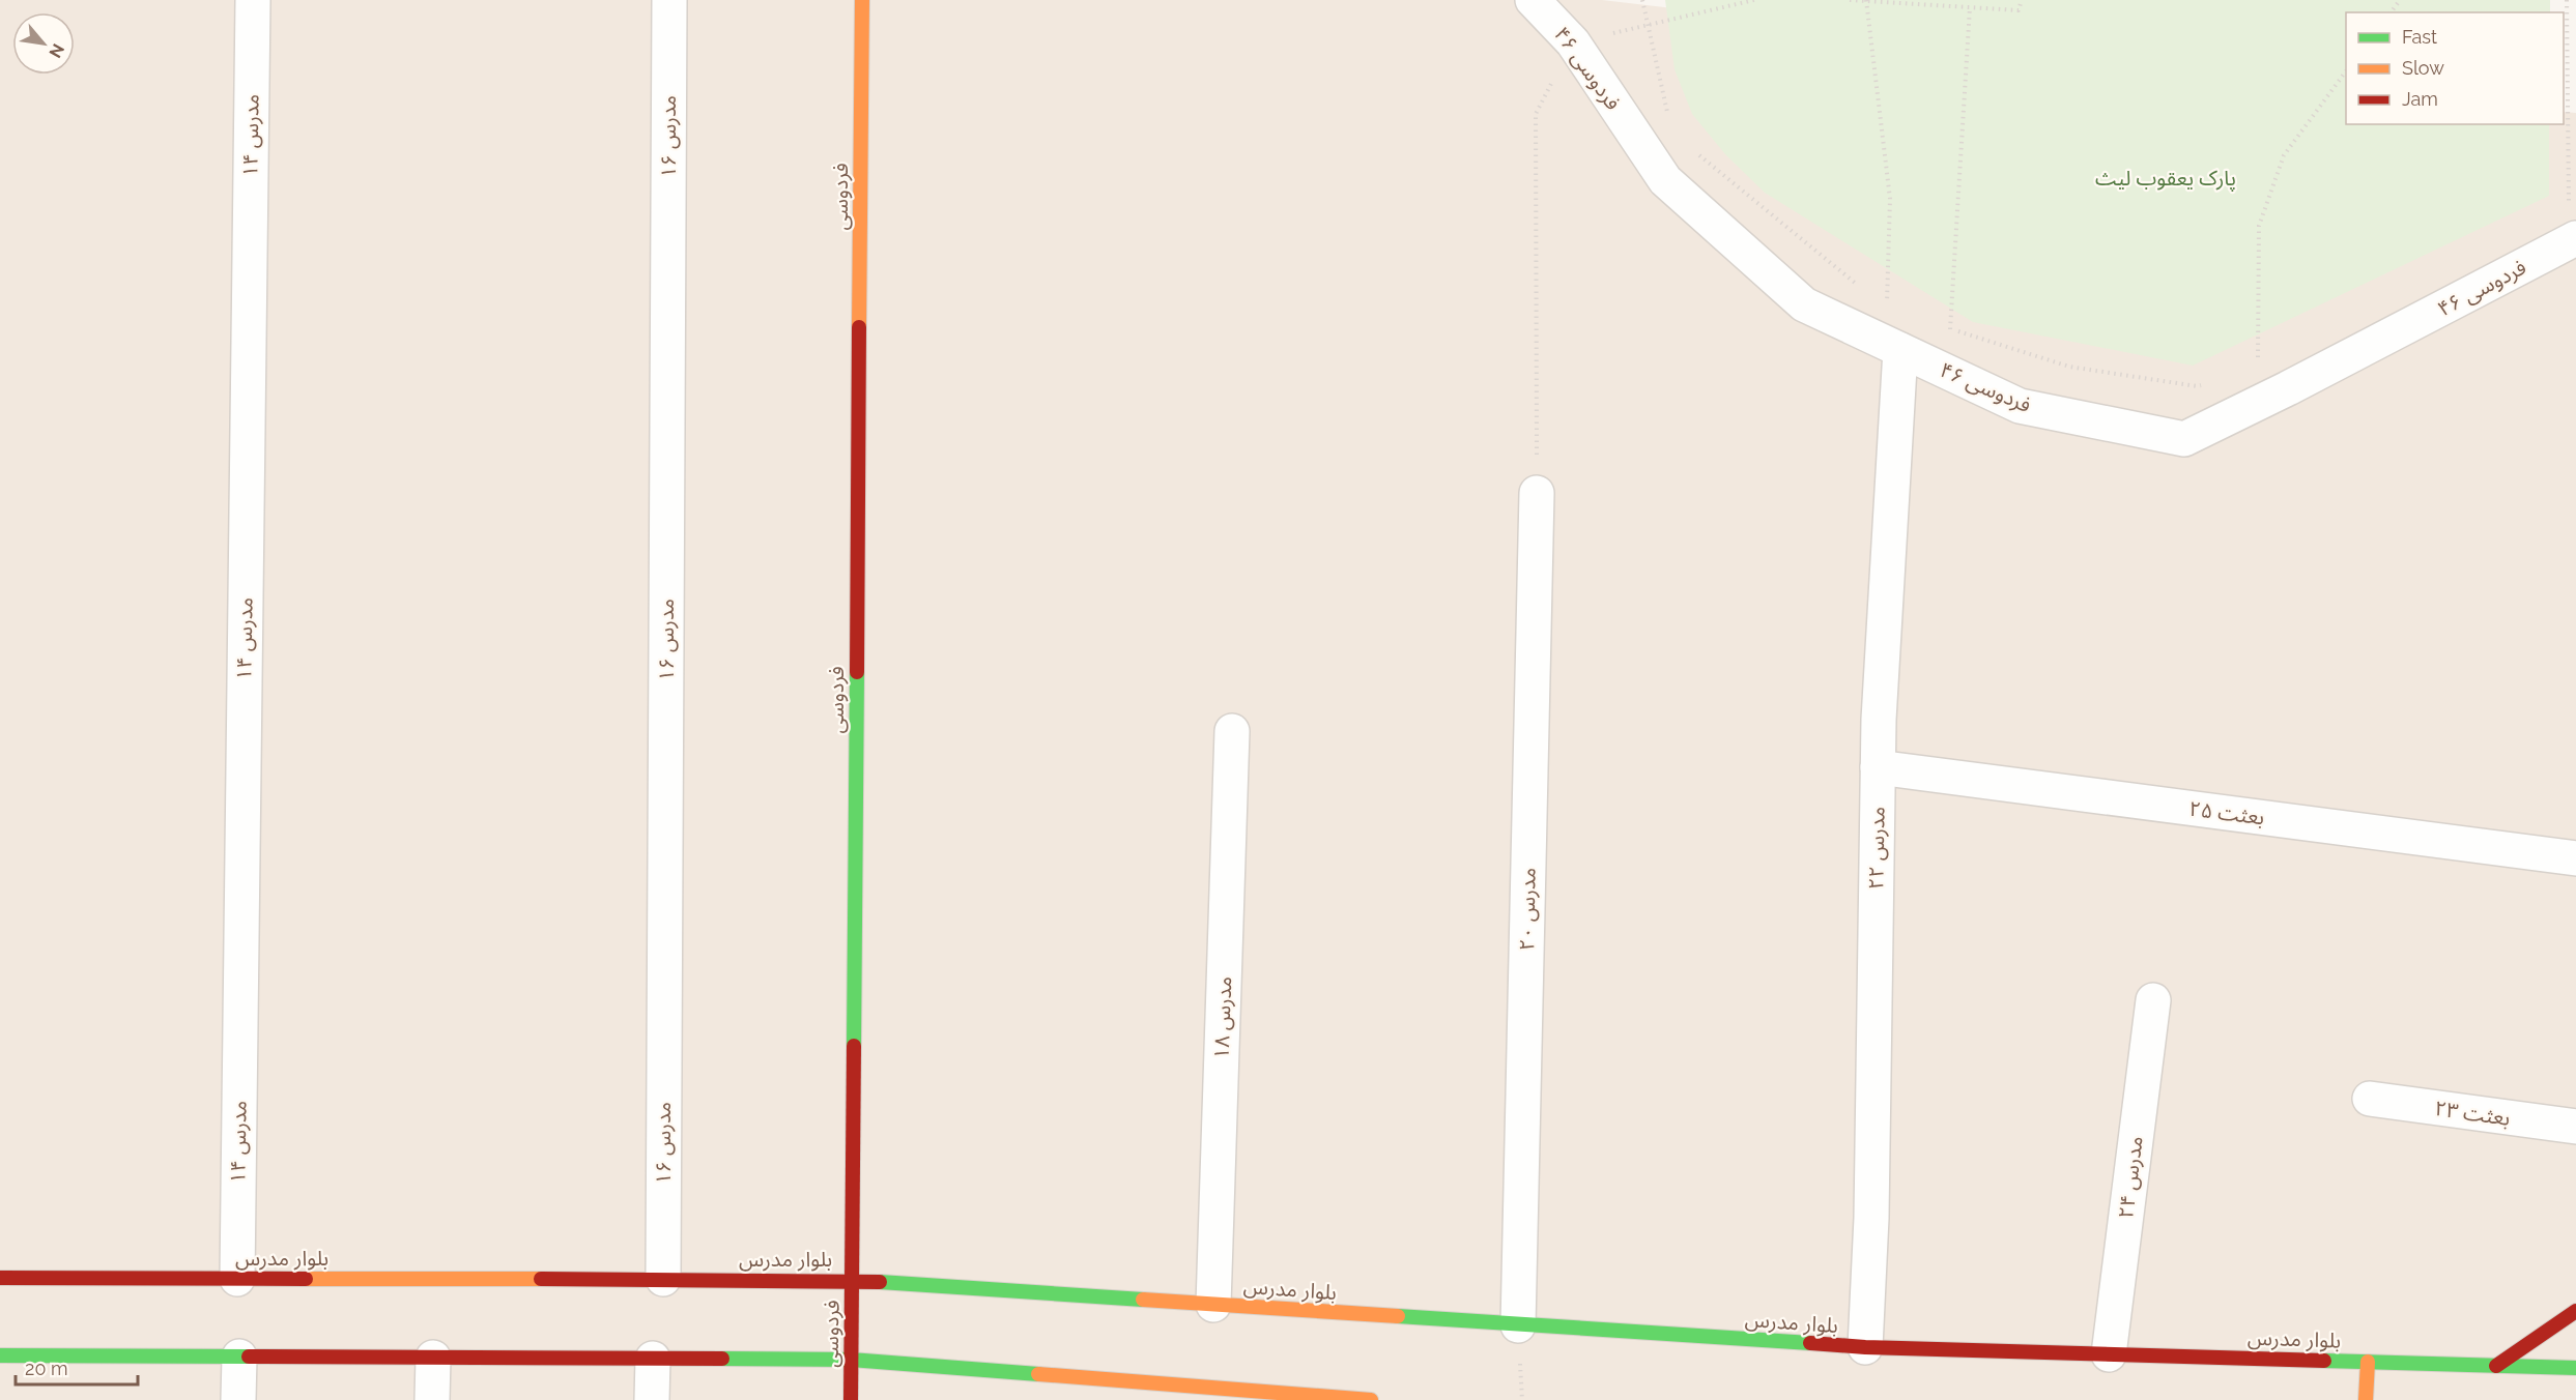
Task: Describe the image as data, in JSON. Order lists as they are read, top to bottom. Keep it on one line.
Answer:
{"streets":{"main road":["فردوسی","بلوار مدرس"],"street":["فردوسی ۴۶","مدرس ۱۴","مدرس ۱۶","بعثت ۲۵","مدرس ۲۲","مدرس ۲۰","مدرس ۱۸","بعثت ۲۳","مدرس ۲۴"]},"crossings":[["فردوسی ۴۶","مدرس ۲۲"],["مدرس ۱۴","بلوار مدرس"],["مدرس ۱۶","بلوار مدرس"],["فردوسی","بلوار مدرس"],["بعثت ۲۵","مدرس ۲۲"],["مدرس ۲۲","بلوار مدرس"],["مدرس ۲۰","بلوار مدرس"],["مدرس ۱۸","بلوار مدرس"],["مدرس ۲۴","بلوار مدرس"]],"parks":["پارک یعقوب لیث"],"legend":["Fast","Slow","Jam"],"scale_bar":"20 m","north":"bottom right"}
